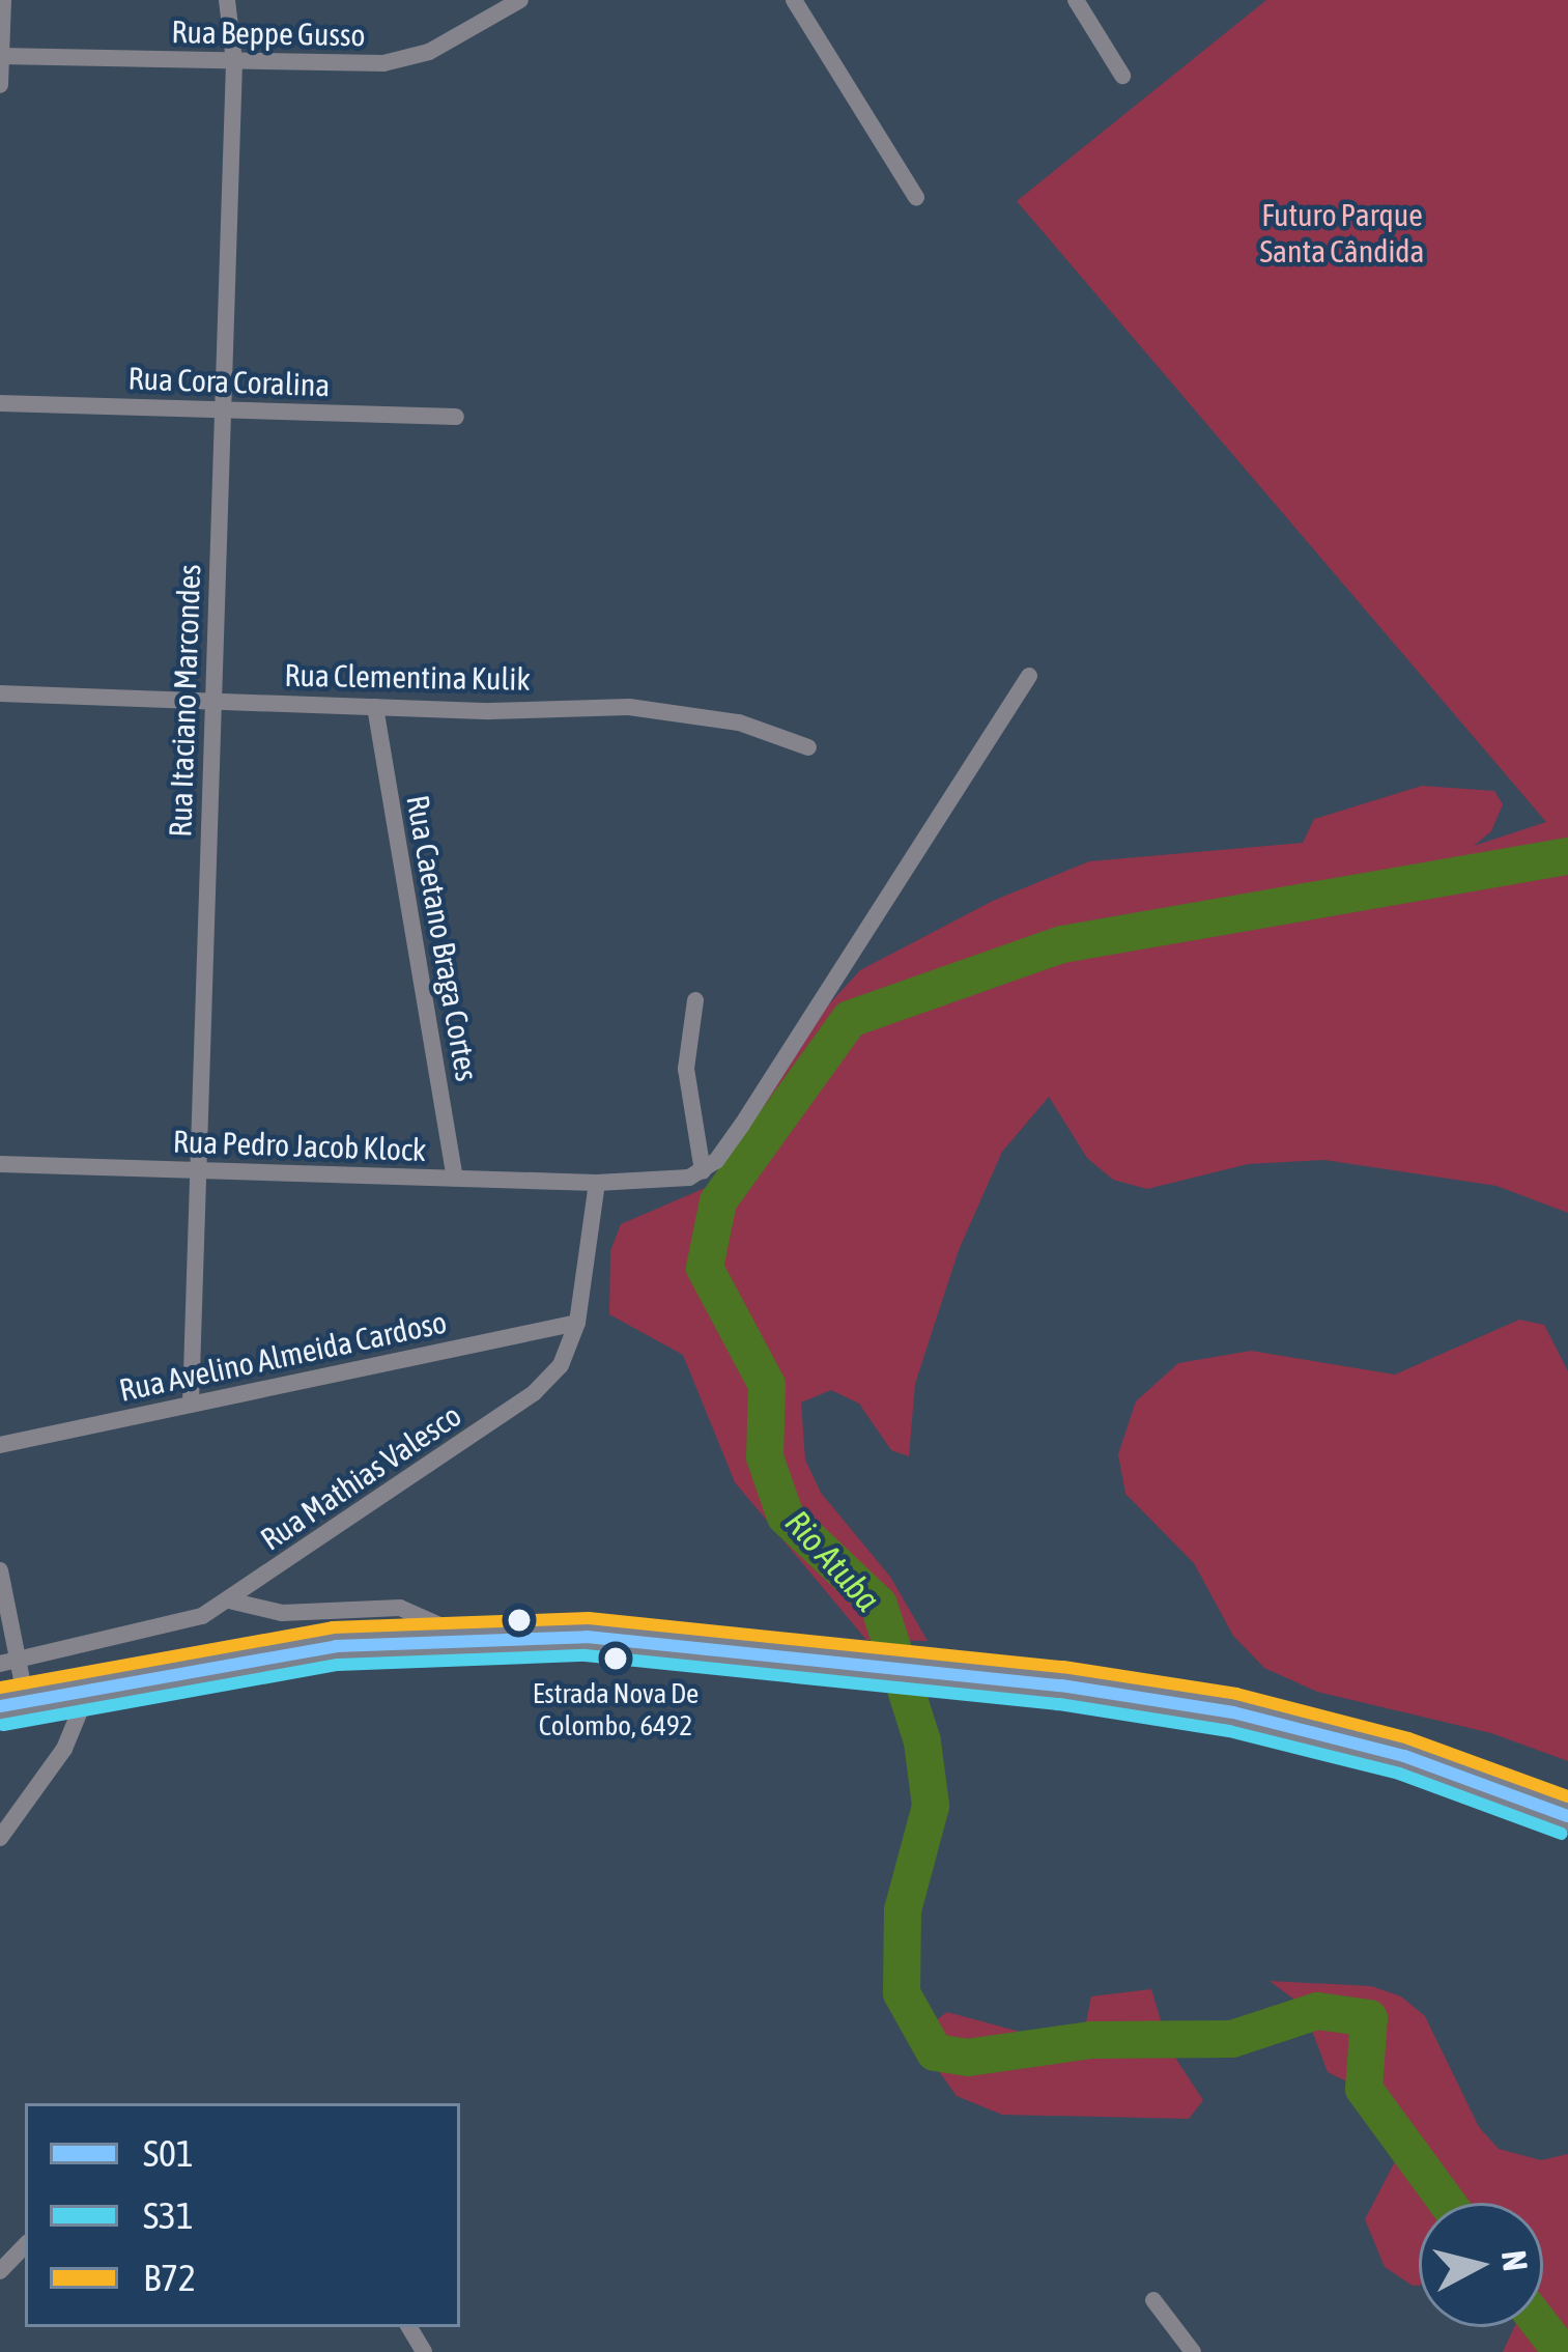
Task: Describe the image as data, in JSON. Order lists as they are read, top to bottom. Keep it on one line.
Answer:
{"streets":{"street":["Rua Beppe Gusso","Rua Cora Coralina","Rua Clementina Kulik","Rua Itaciano Marcondes","Rua Caetano Braga Cortes","Rua Pedro Jacob Klock","Rua Avelino Almeida Cardoso","Rua Mathias Valesco"]},"crossings":[["Rua Beppe Gusso","Rua Itaciano Marcondes"],["Rua Cora Coralina","Rua Itaciano Marcondes"],["Rua Clementina Kulik","Rua Itaciano Marcondes"],["Rua Clementina Kulik","Rua Caetano Braga Cortes"],["Rua Itaciano Marcondes","Rua Pedro Jacob Klock"],["Rua Itaciano Marcondes","Rua Avelino Almeida Cardoso"],["Rua Caetano Braga Cortes","Rua Pedro Jacob Klock"],["Rua Pedro Jacob Klock","Rua Mathias Valesco"],["Rua Avelino Almeida Cardoso","Rua Mathias Valesco"]],"water":["Rio Atuba"],"parks":["Futuro Parque Santa Cândida"],"places":["Estrada Nova De Colombo, 6492"],"lines":["transit line B72","transit line S01","transit line S31"],"legend":["S01","S31","B72"],"north":"right"}
